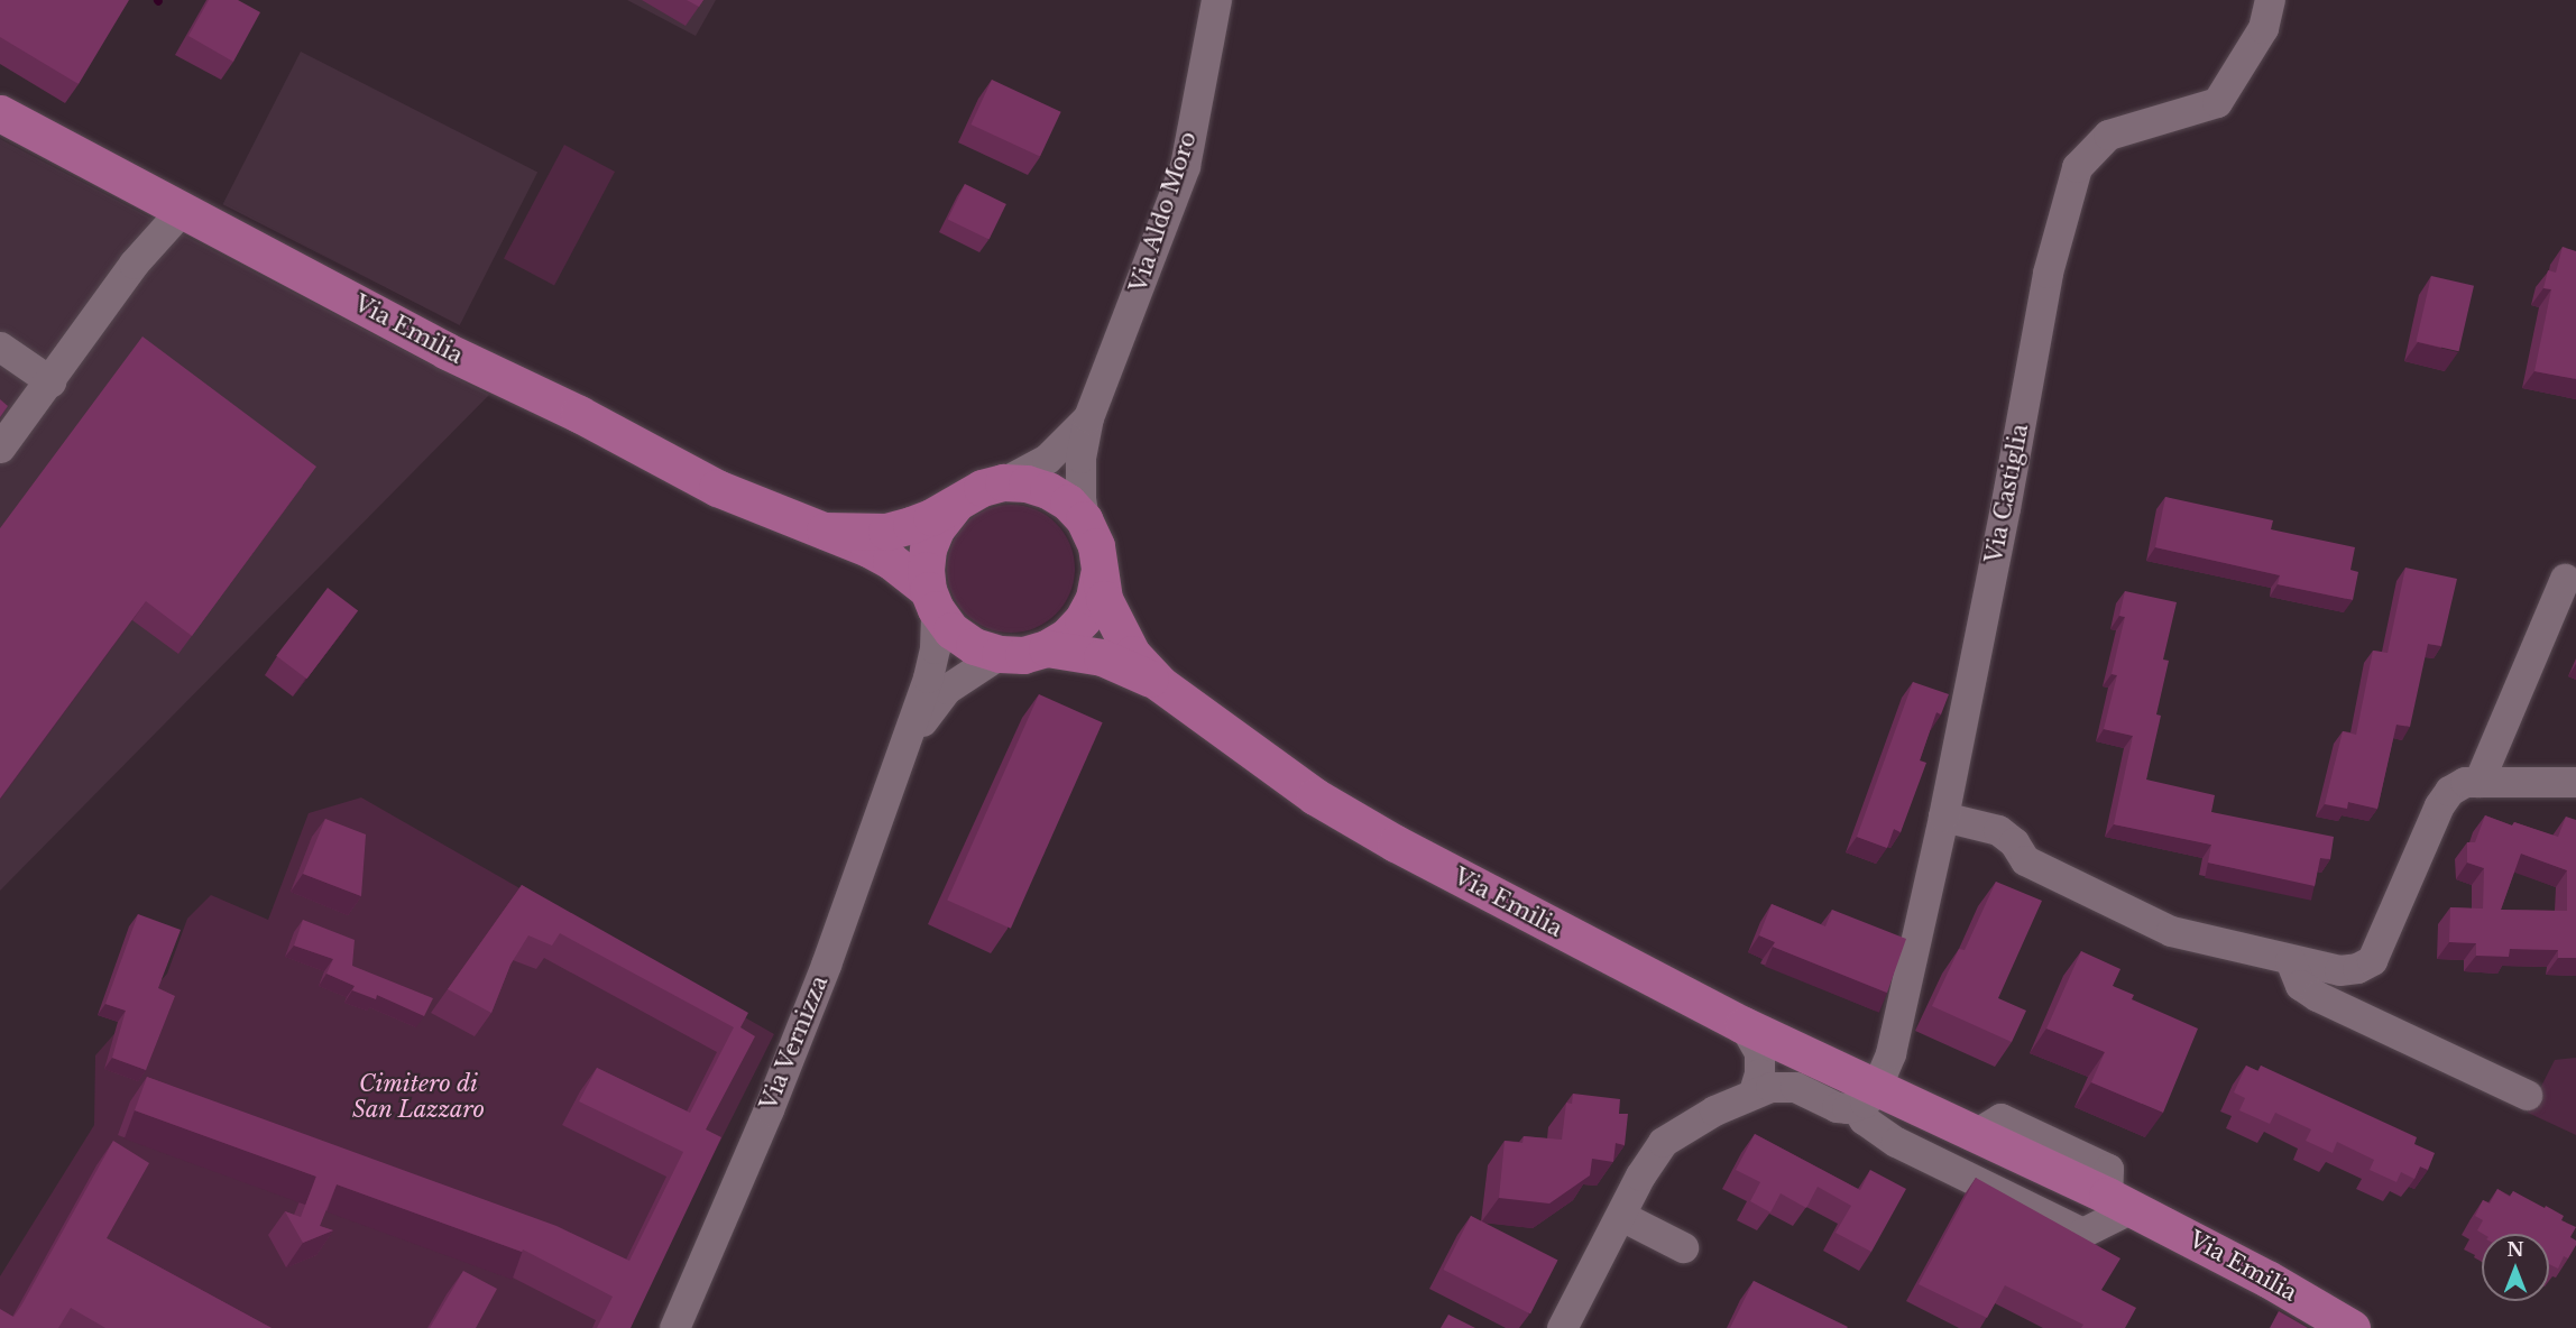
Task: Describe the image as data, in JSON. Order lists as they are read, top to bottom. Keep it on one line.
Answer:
{"streets":{"main road":["Via Emilia"],"street":["Via Aldo Moro","Via Castiglia","Via Vernizza"]},"crossings":[["Via Aldo Moro","Via Emilia"],["Via Aldo Moro","Via Vernizza"],["Via Emilia","Via Castiglia"],["Via Emilia","Via Vernizza"]],"parks":["Cimitero di San Lazzaro"],"north":"top"}
